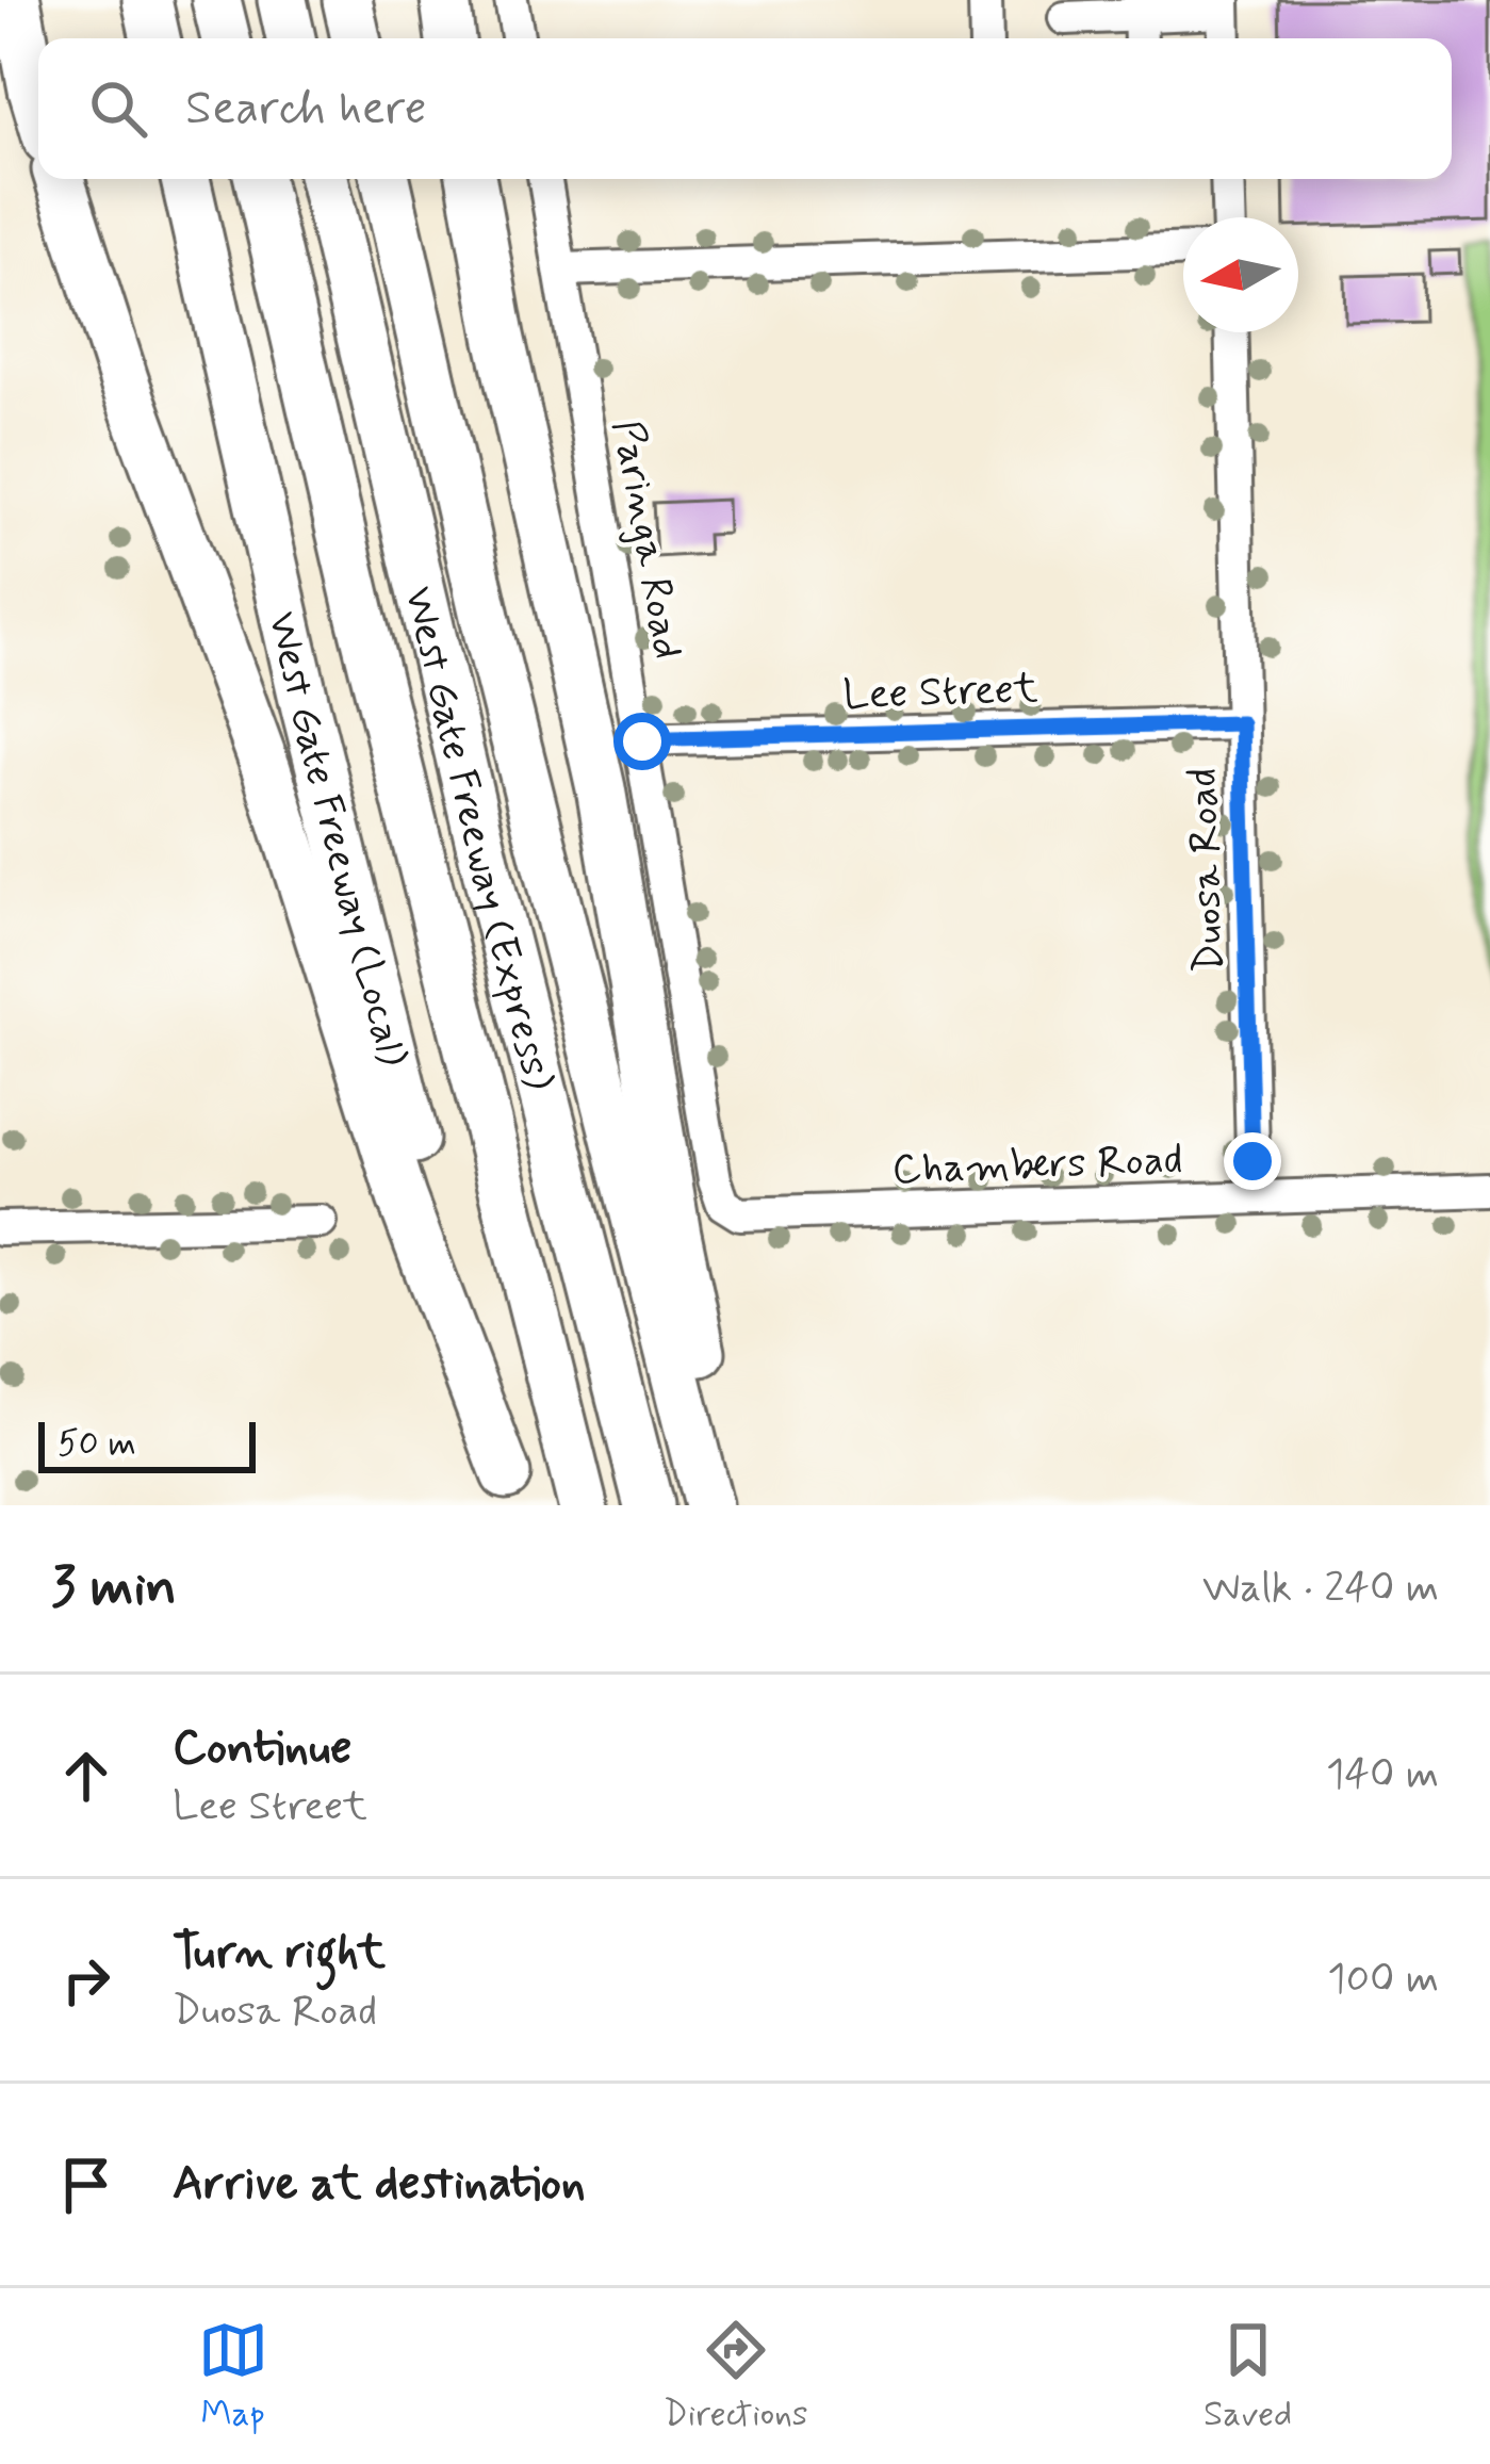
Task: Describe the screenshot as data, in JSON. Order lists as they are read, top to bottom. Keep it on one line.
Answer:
{"streets":{"highway":["West Gate Freeway (Express)","West Gate Freeway (Local)"],"street":["Paringa Road","Lee Street","Duosa Road","Chambers Road"]},"crossings":[["Paringa Road","Lee Street"],["Paringa Road","Chambers Road"],["Lee Street","Duosa Road"],["Duosa Road","Chambers Road"]],"scale_bar":"50 m","north":"left","page":{"search":"Search here","scale":"50 m","heading":["3 min","Walk · 240 m"],"list":[["Continue","Lee Street","140 m"],["Turn right","Duosa Road","100 m"],"Arrive at destination"],"nav":["Map","Directions","Saved"]}}
